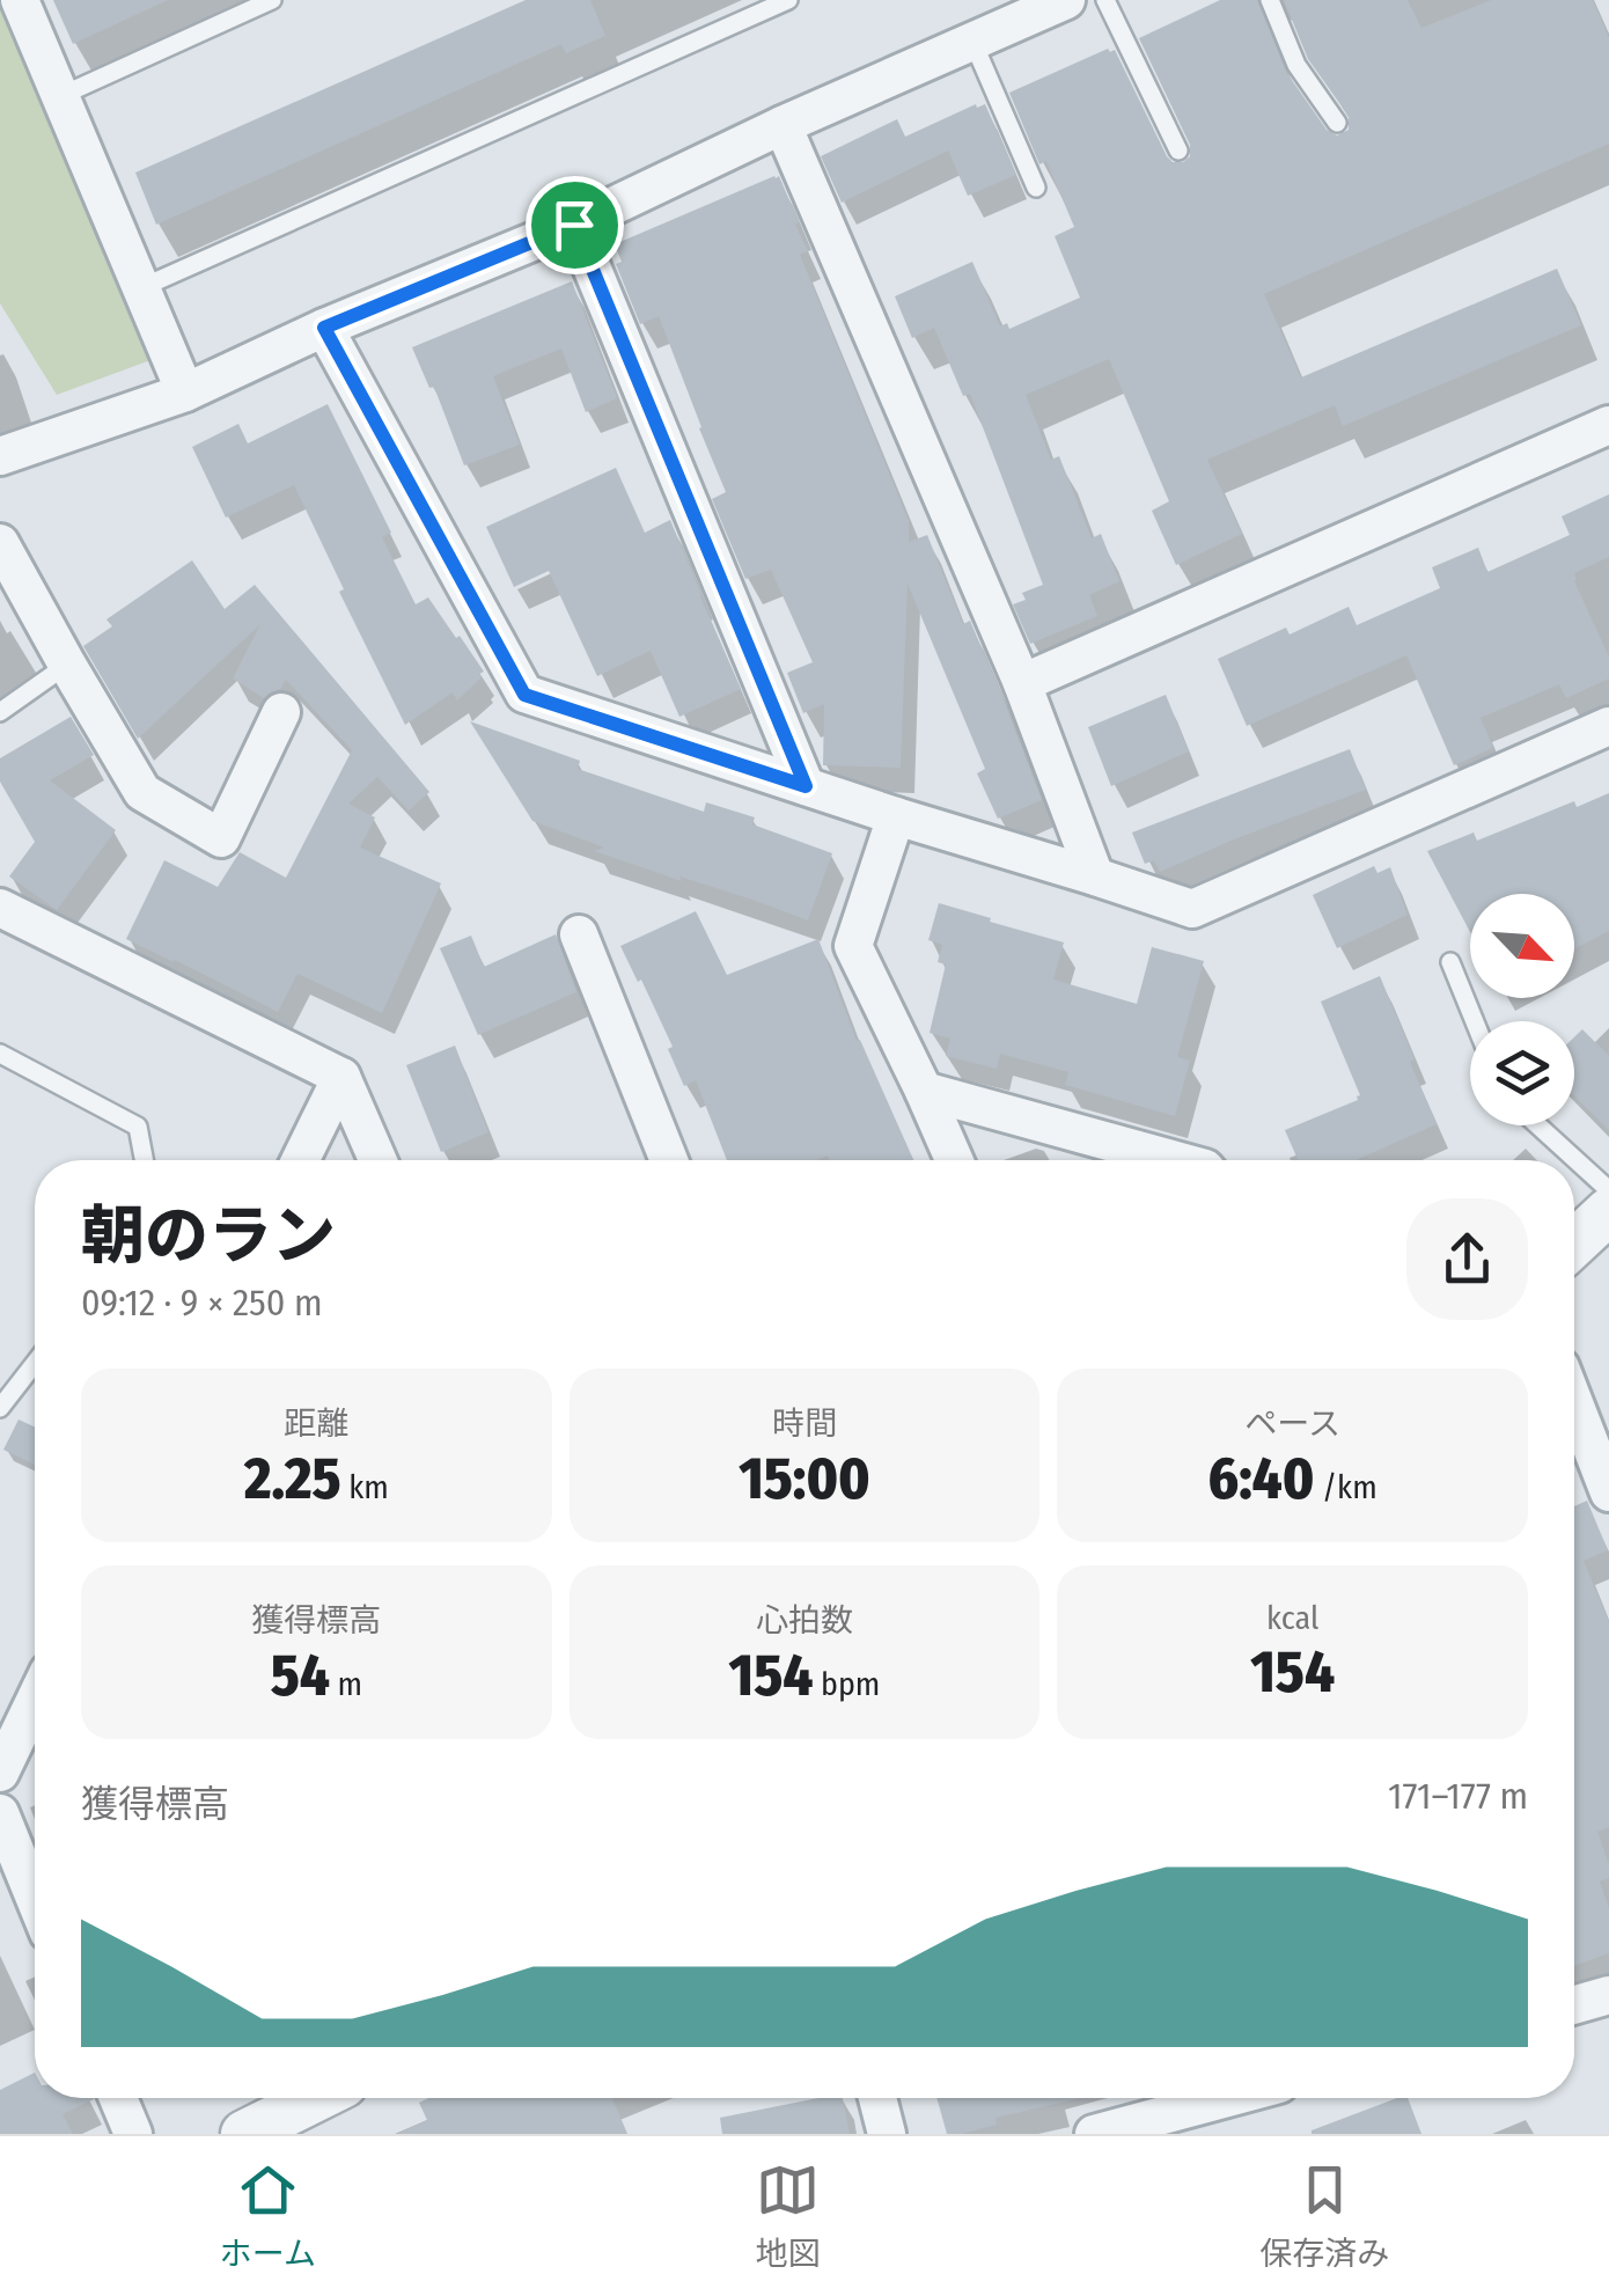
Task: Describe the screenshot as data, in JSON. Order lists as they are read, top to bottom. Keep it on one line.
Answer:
{"north":"bottom right","page":{"heading":["朝のラン","09:12 · 9 × 250 m"],"stats":[["距離","2.25 km"],["時間","15:00"],["ペース","6:40 /km"],["獲得標高","54 m"],["心拍数","154 bpm"],["kcal","154"]],"chart":["獲得標高","171–177 m"],"tabs":["ホーム","地図","保存済み"]}}
